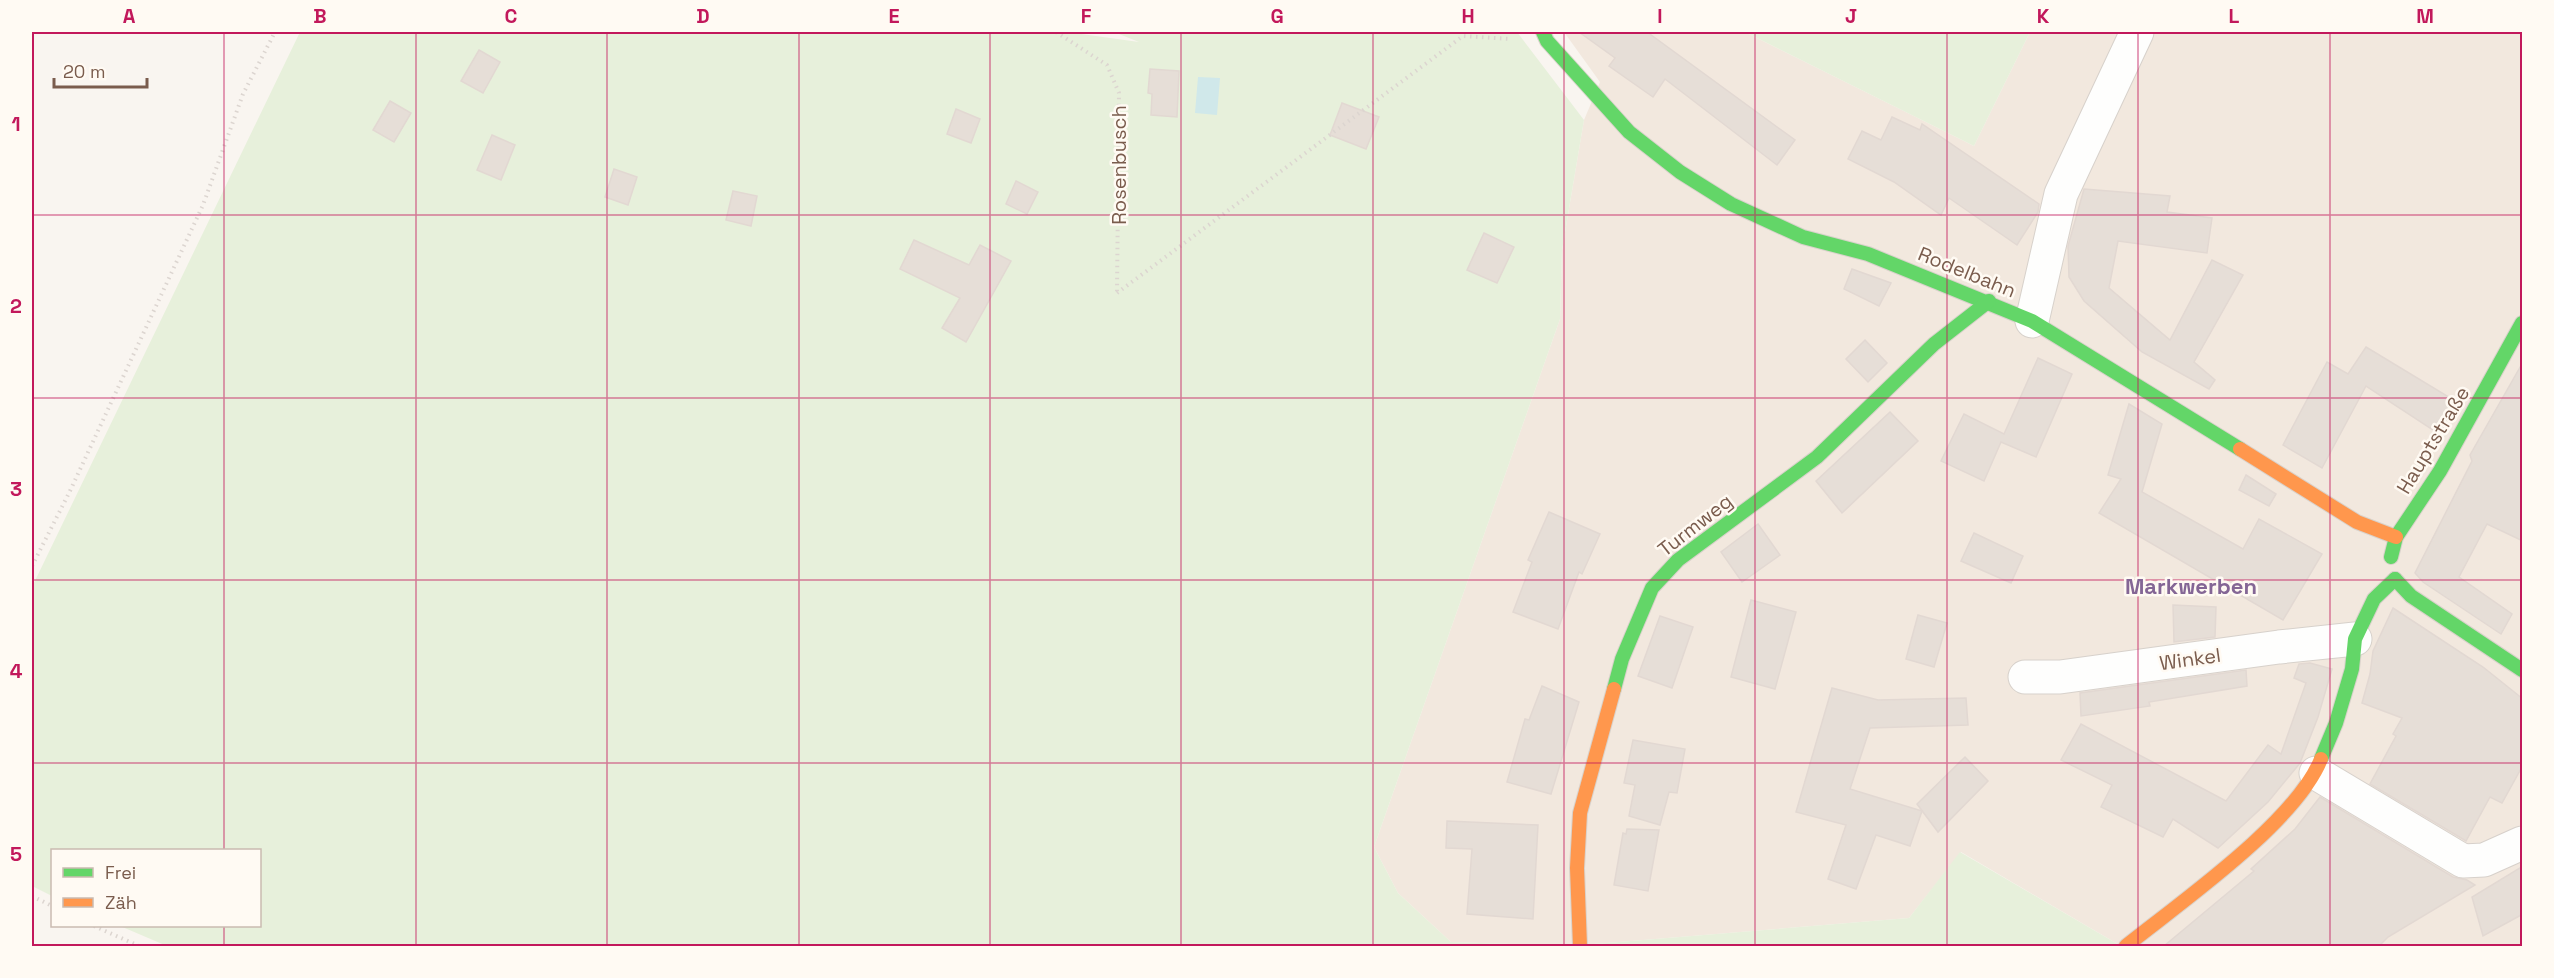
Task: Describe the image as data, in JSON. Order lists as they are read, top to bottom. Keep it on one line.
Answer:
{"streets":{"street":["Rodelbahn","Hauptstraße","Turmweg","Winkel"],"path":["Rosenbusch"]},"crossings":[["Rosenbusch","Rodelbahn"],["Rodelbahn","Hauptstraße"],["Rodelbahn","Turmweg"]],"districts":["Markwerben"],"legend":["Frei","Zäh"],"scale_bar":"20 m","grid":{"columns":["A","B","C","D","E","F","G","H","I","J","K","L","M"],"rows":["1","2","3","4","5"]}}
